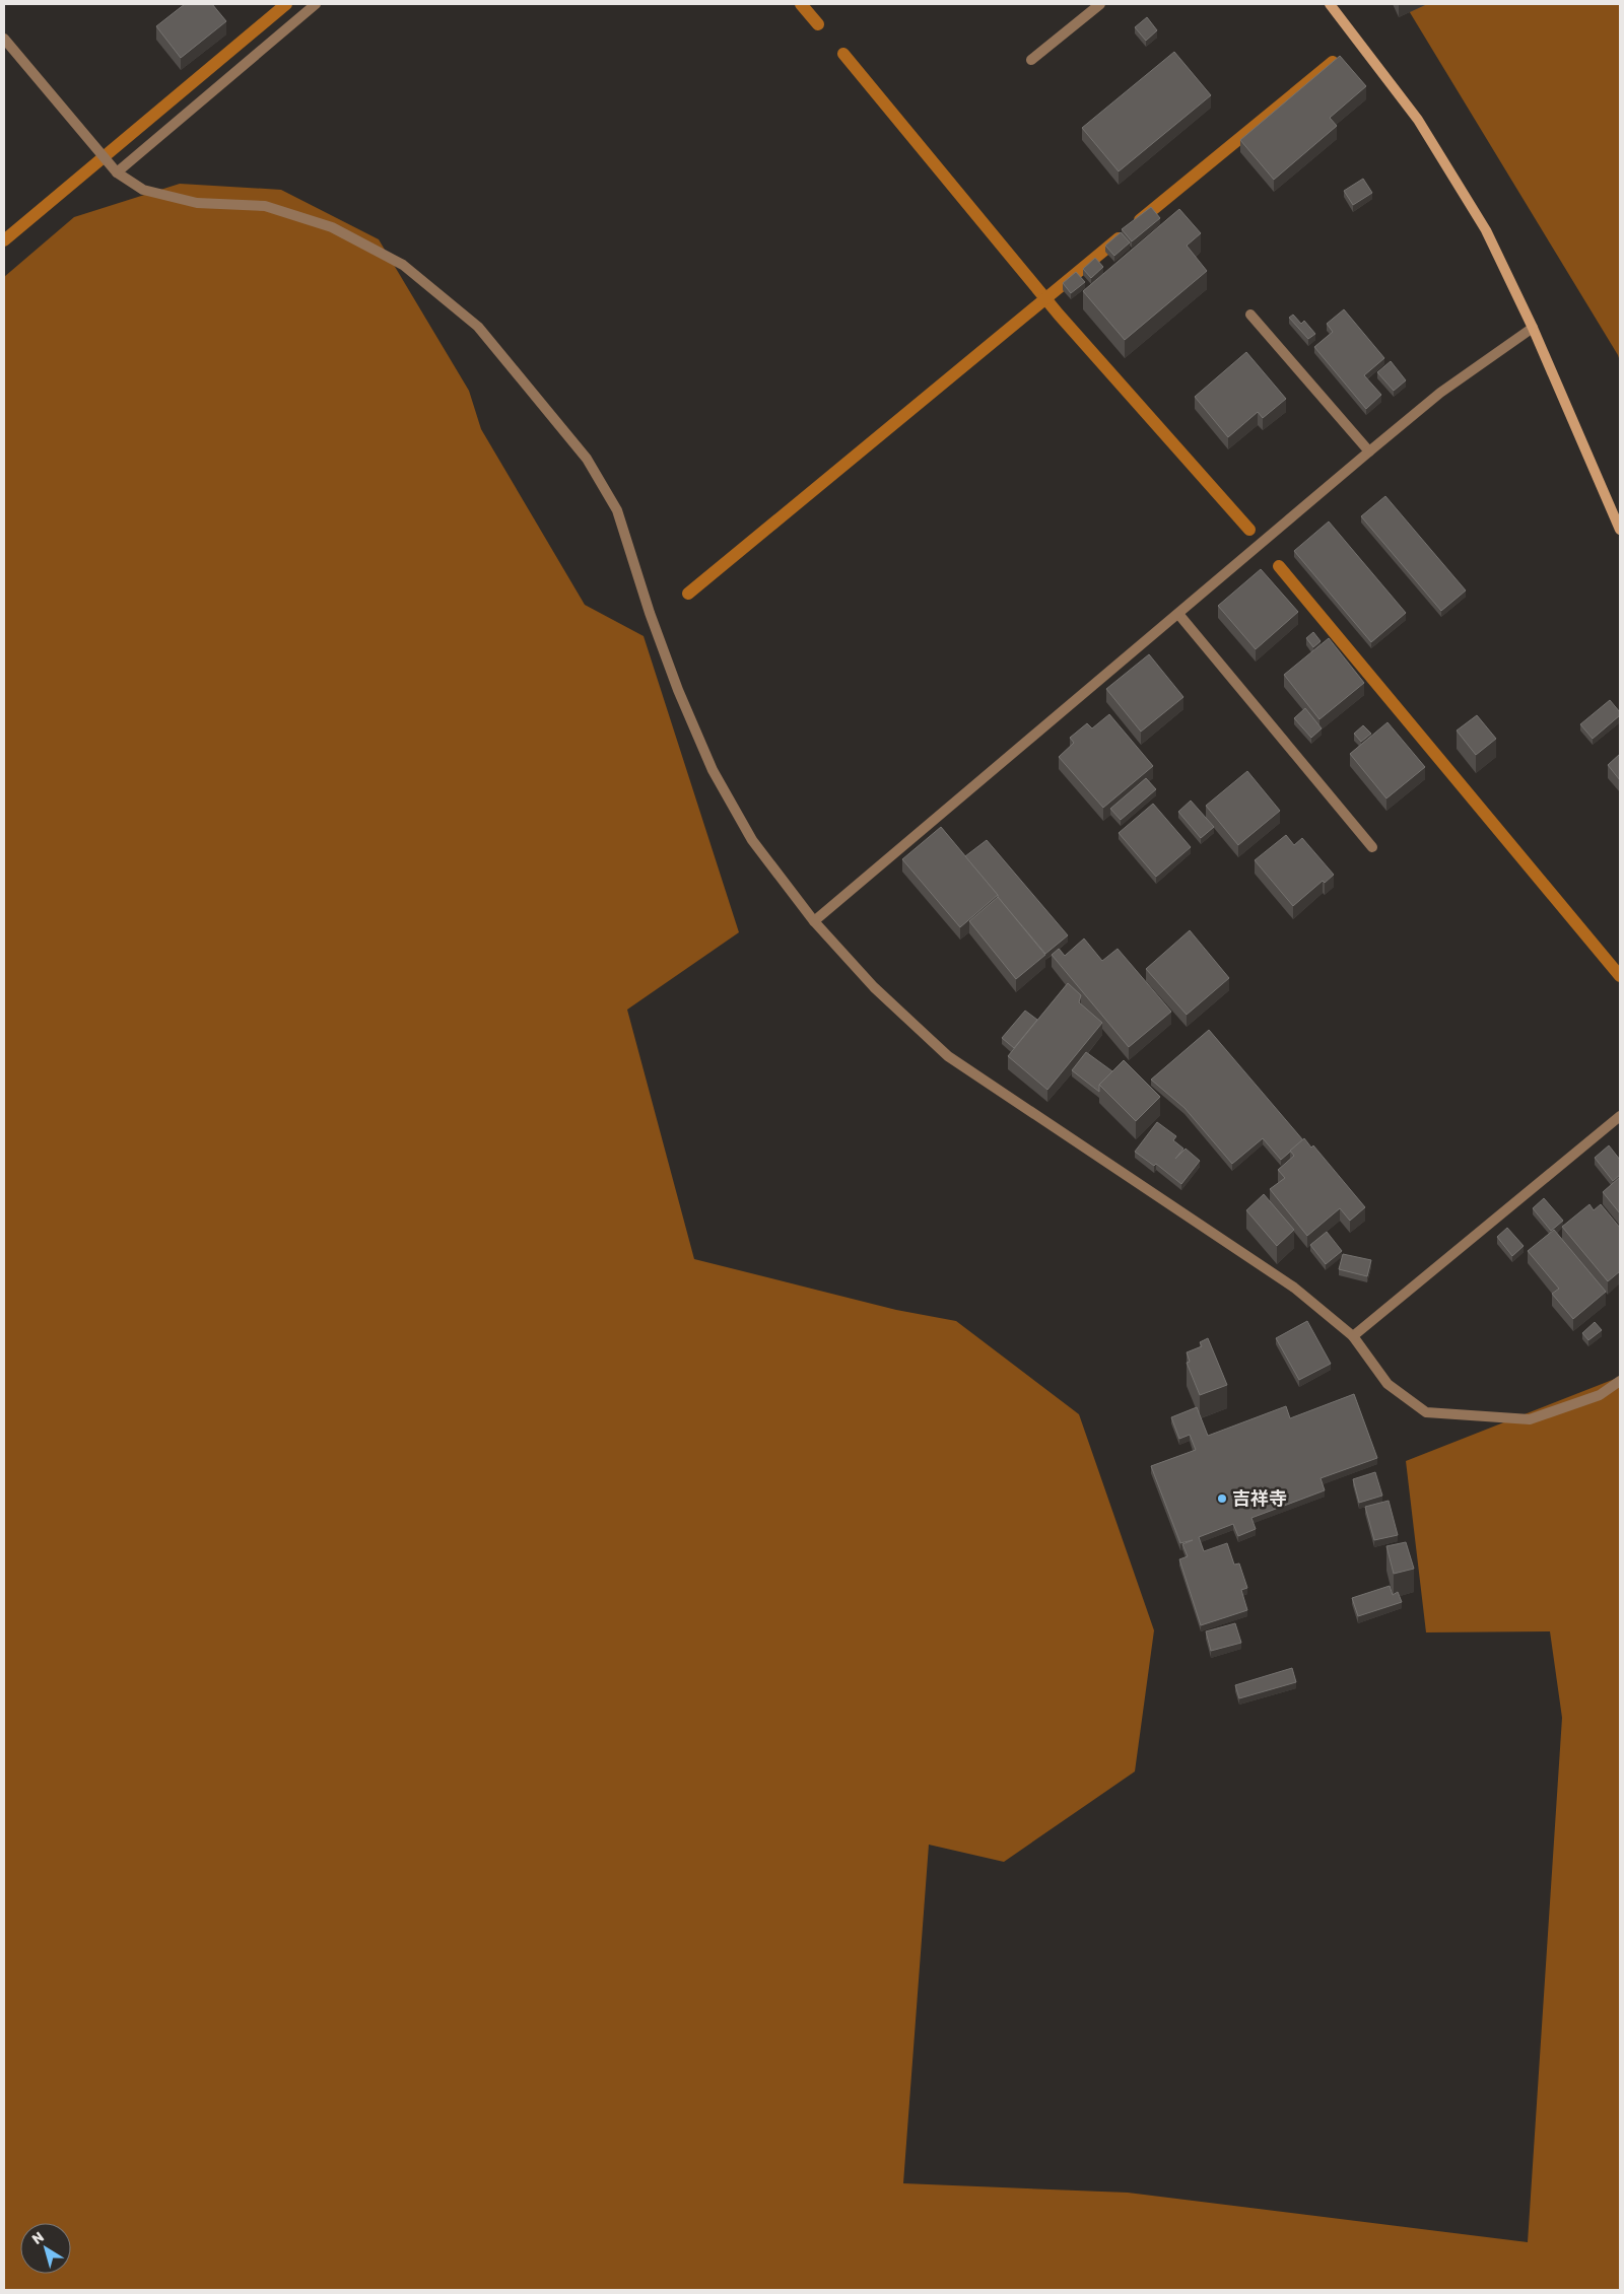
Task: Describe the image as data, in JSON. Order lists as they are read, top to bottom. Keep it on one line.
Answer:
{"places":["吉祥寺"],"north":"top left"}
